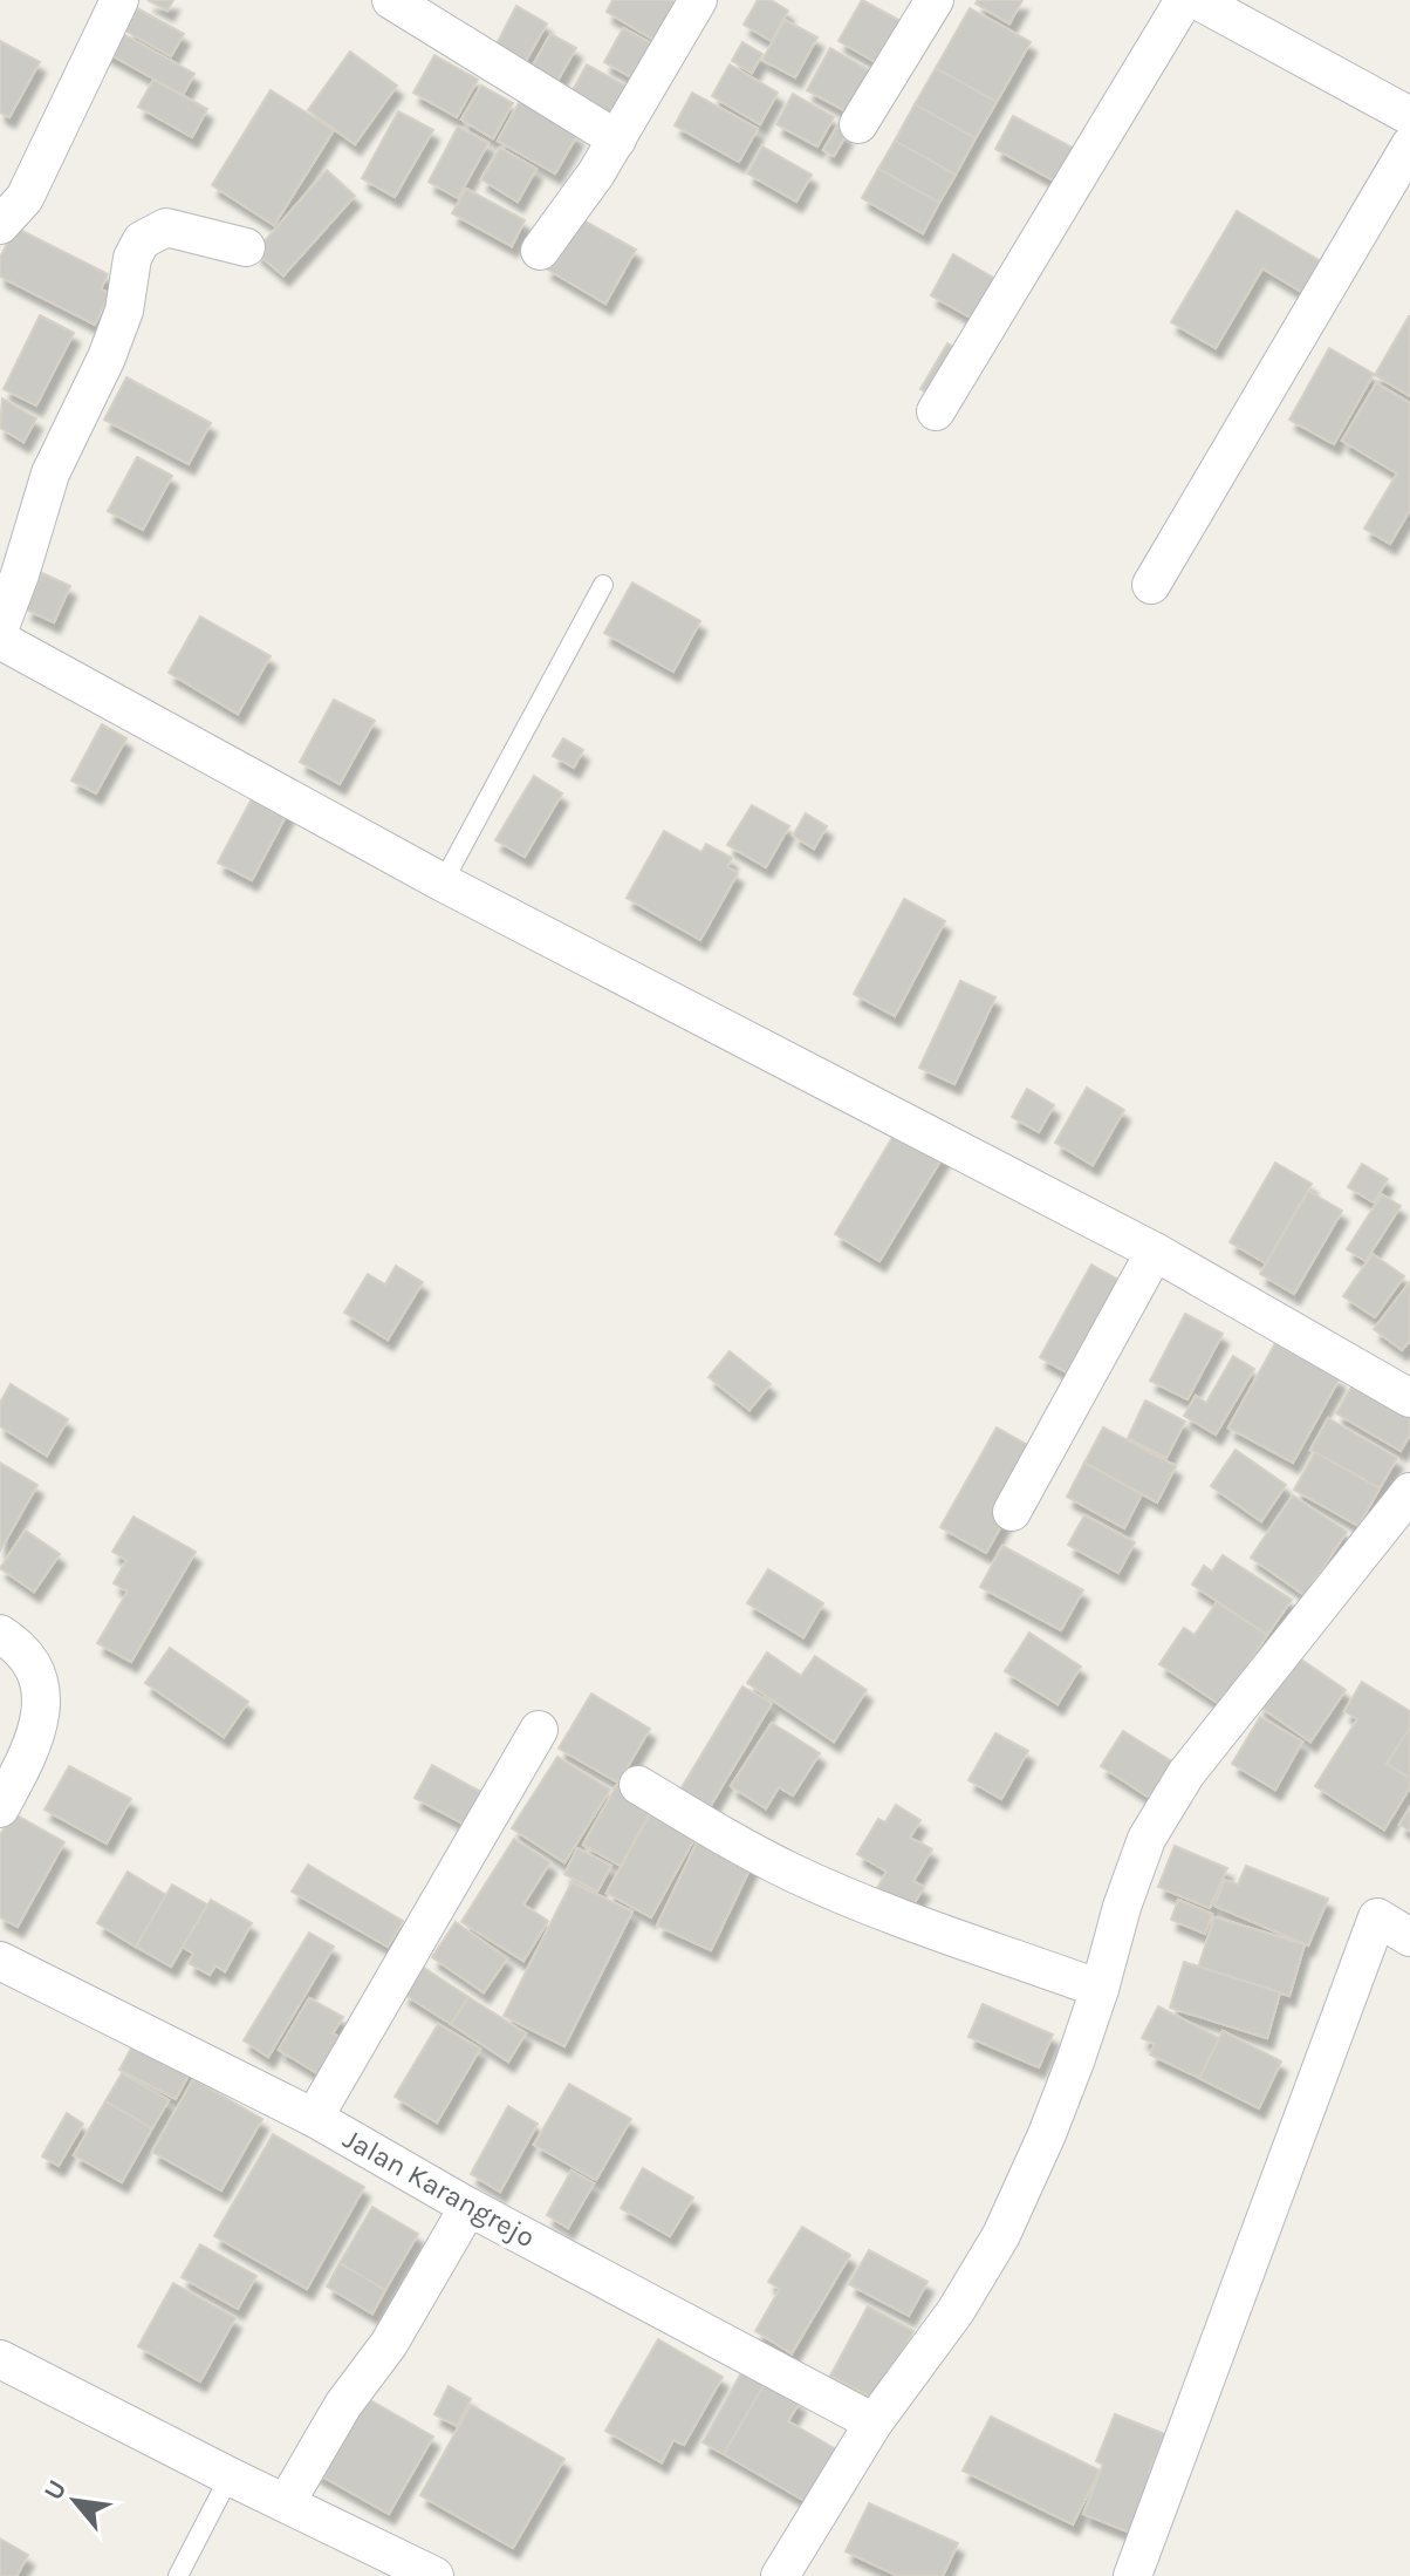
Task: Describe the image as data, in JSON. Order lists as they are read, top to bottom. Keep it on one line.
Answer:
{"streets":{"street":["Jalan Karangrejo"]},"north":"top left"}
